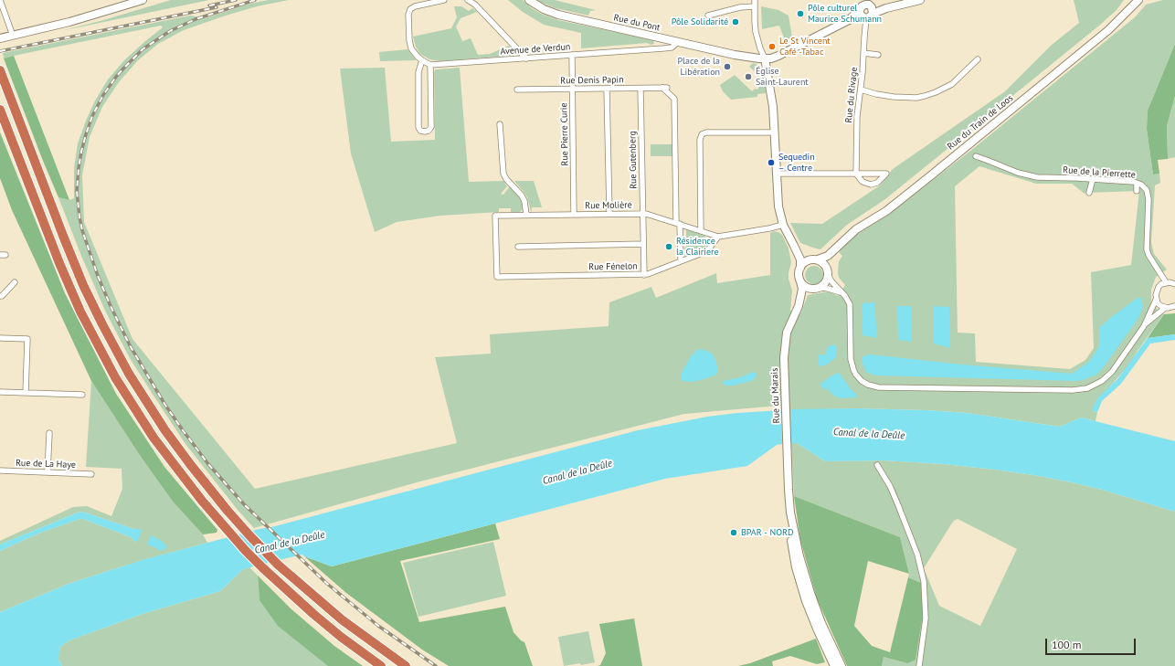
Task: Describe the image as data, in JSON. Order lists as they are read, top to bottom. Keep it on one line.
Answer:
{"streets":{"street":["Rue du Pont","Avenue de Verdun","Rue Denis Papin","Rue du Rivage","Rue du Train de Loos","Rue Pierre Curie","Rue Gutenberg","Rue de la Pierrette","Rue Molière","Rue Fénelon","Rue du Marais","Rue de La Haye"]},"crossings":[["Rue du Pont","Avenue de Verdun"],["Rue du Pont","Rue du Rivage"],["Avenue de Verdun","Rue Pierre Curie"],["Rue Denis Papin","Rue Pierre Curie"],["Rue Denis Papin","Rue Gutenberg"],["Rue Denis Papin","Rue Molière"],["Rue du Train de Loos","Rue du Marais"],["Rue Pierre Curie","Rue Molière"],["Rue Gutenberg","Rue Molière"],["Rue Gutenberg","Rue Fénelon"],["Rue Molière","Rue Fénelon"]],"water":["Canal de la Deûle"],"places":["Pôle culturel Maurice Schumann","Pôle Solidarité","Le St Vincent Café -Tabac","Place de la Libération","Église Saint-Laurent","Sequedin – Centre","Résidence la Clairiere","BPAR - NORD"],"scale_bar":"100 m"}
